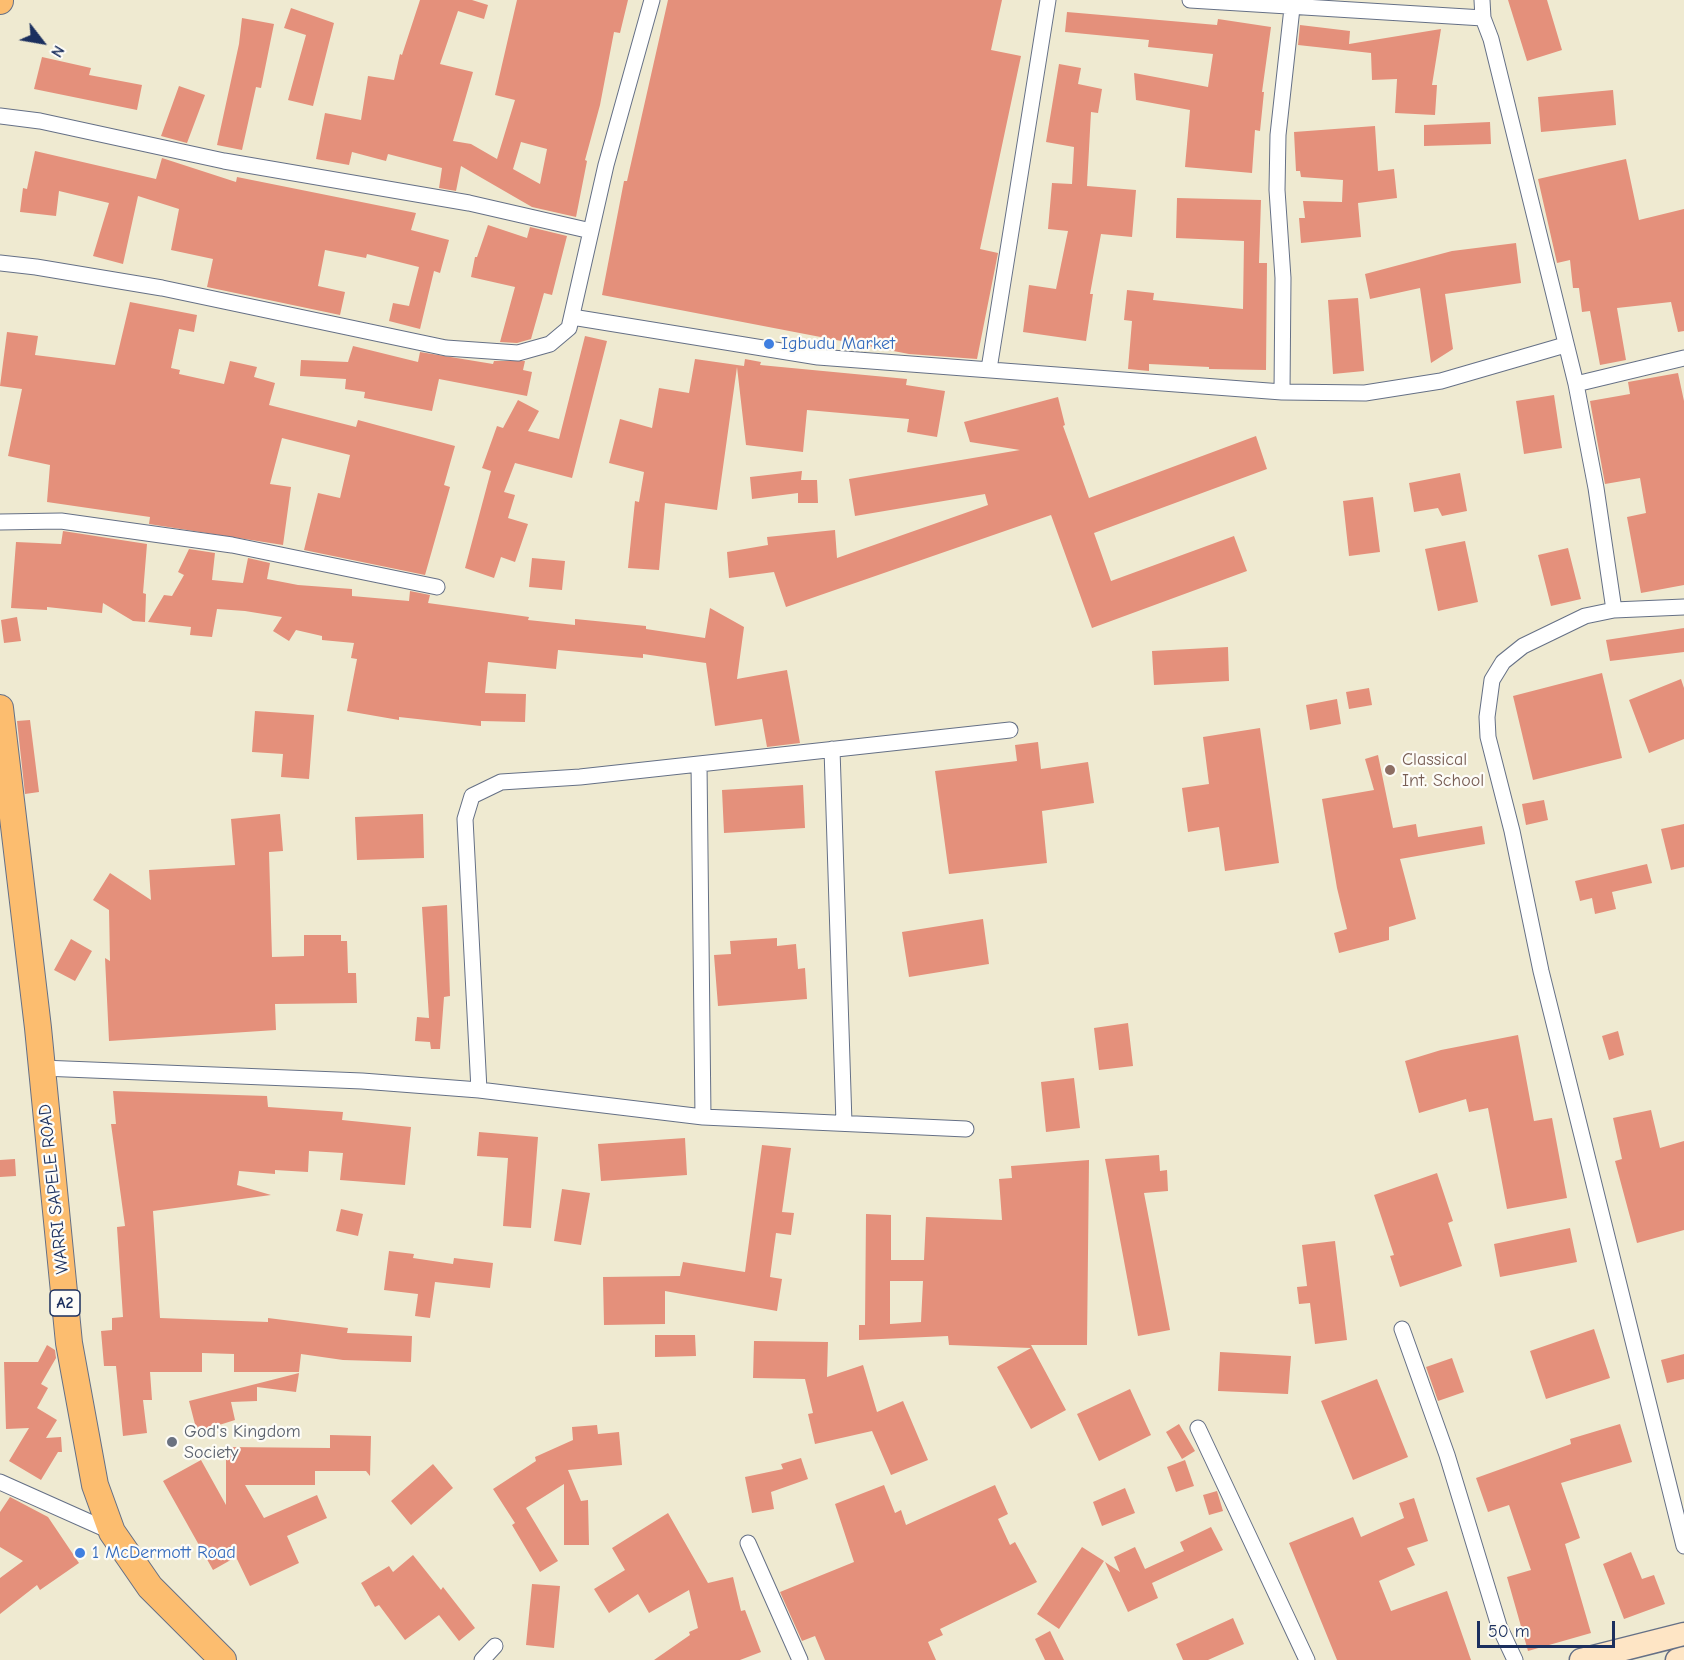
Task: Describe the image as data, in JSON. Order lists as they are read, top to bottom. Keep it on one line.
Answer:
{"streets":{"highway":["WARRI SAPELE ROAD","A2"]},"places":["Igbudu Market","Classical Int. School","God's Kingdom Society","1 McDermott Road"],"scale_bar":"50 m","north":"bottom right"}
